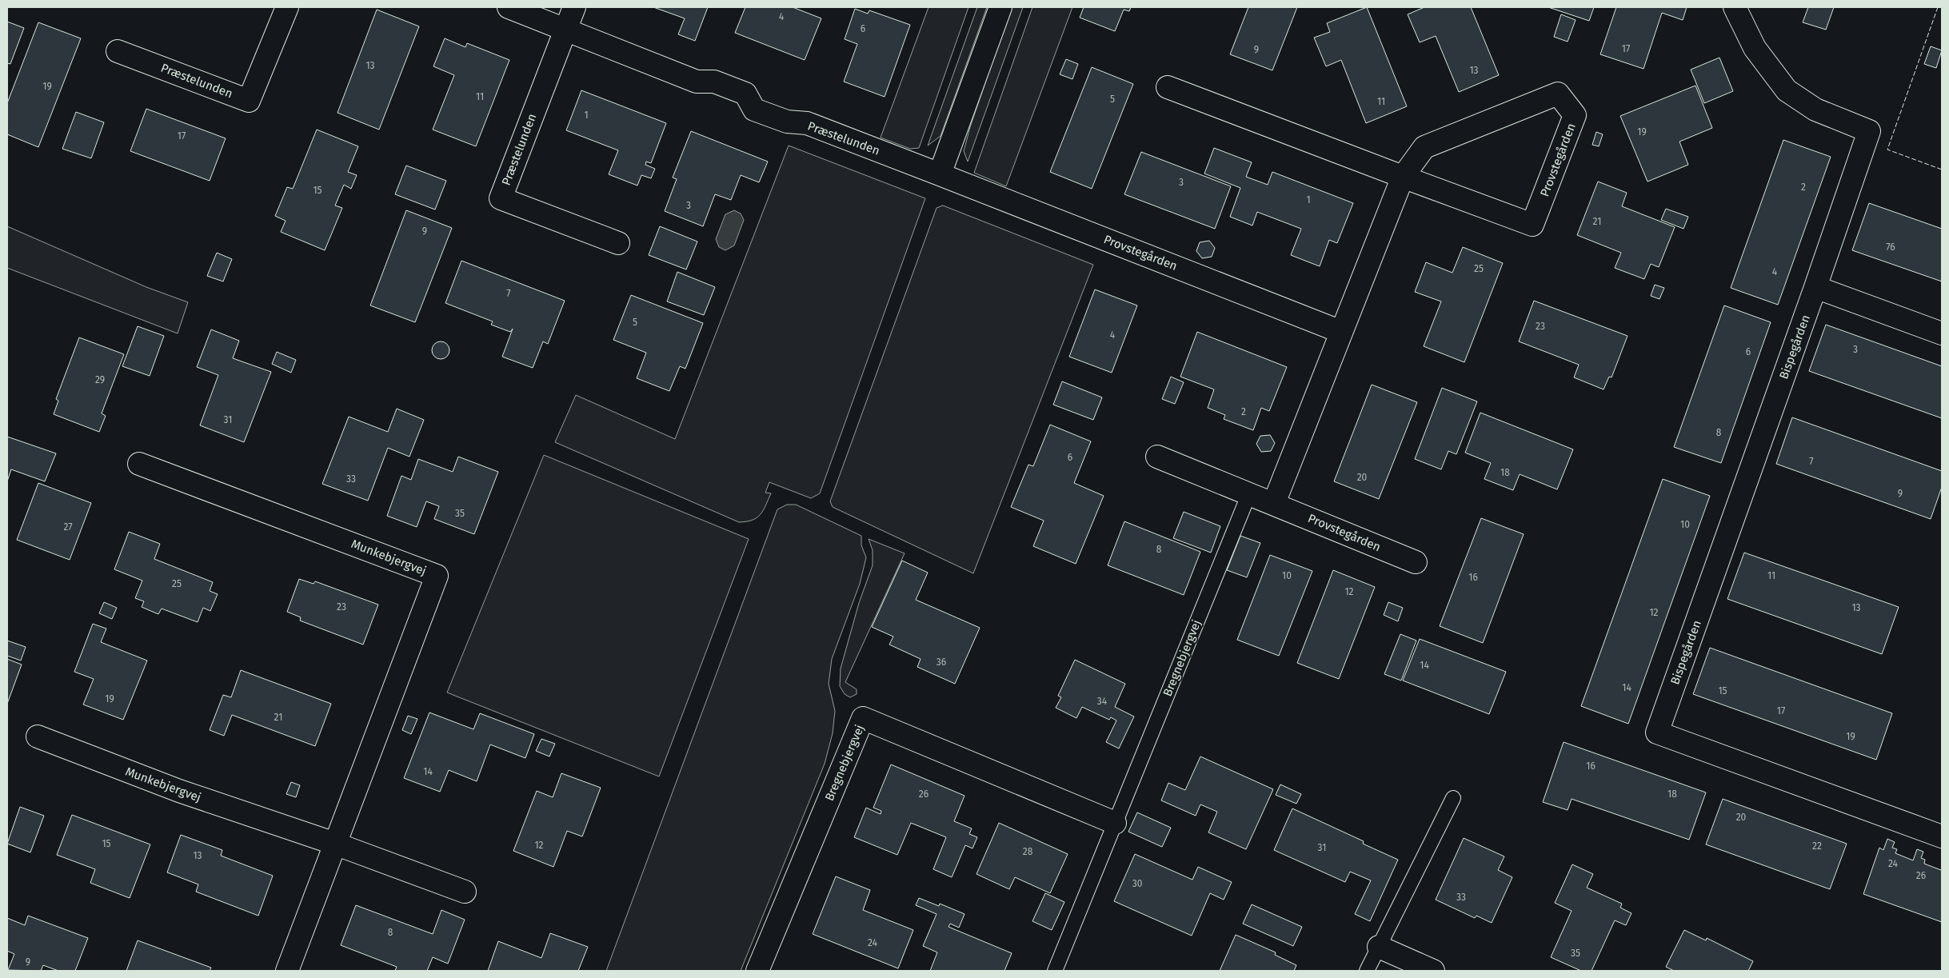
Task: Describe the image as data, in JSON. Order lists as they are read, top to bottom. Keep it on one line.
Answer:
{"streets":{"street":["Præstelunden","Provstegården","Bispegården","Munkebjergvej","Bregnebjergvej"]},"crossings":[["Præstelunden","Provstegården"],["Provstegården","Bregnebjergvej"]],"house_numbers":["4","6","17","9","13","13","19","11","5","11","1","19","17","3","2","15","1","3","21","9","76","25","4","7","5","23","4","3","6","29","2","31","8","6","7","18","20","33","9","35","10","27","8","10","11","16","25","12","23","13","12","36","14","14","15","19","34","17","21","19","16","14","26","18","20","15","12","22","31","28","13","24","26","30","33","8","24","35","9"]}
